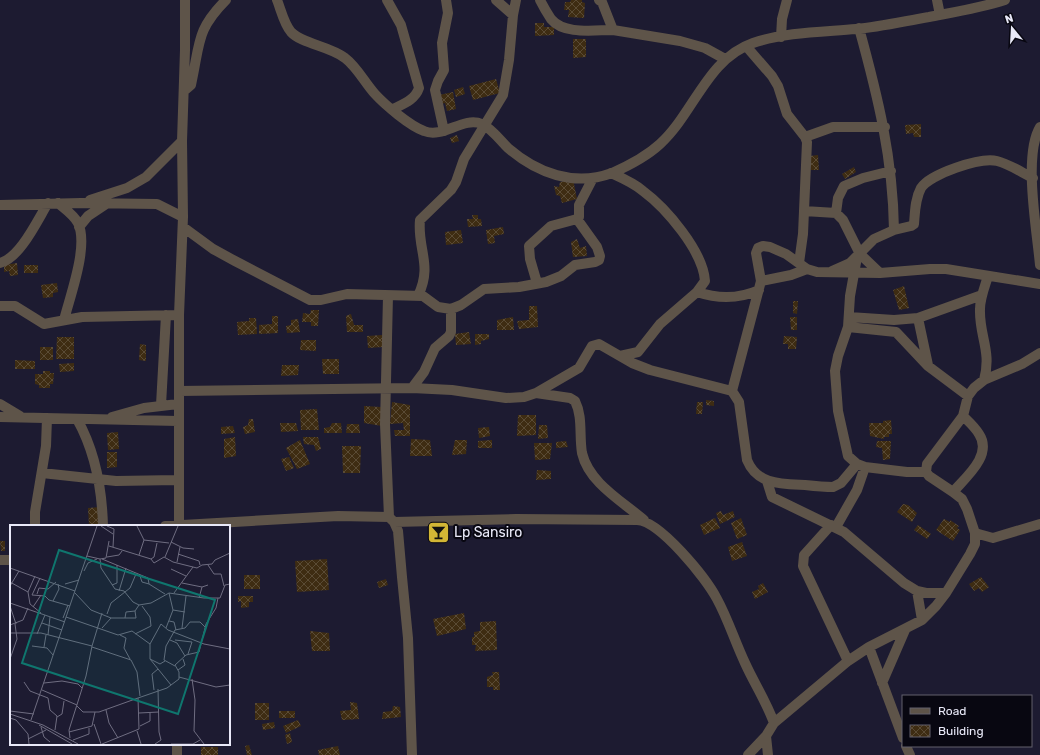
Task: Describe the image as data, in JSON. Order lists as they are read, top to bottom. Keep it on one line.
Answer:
{"places":{"bar":["Lp Sansiro"]},"legend":["Road","Building"],"north":"top"}
